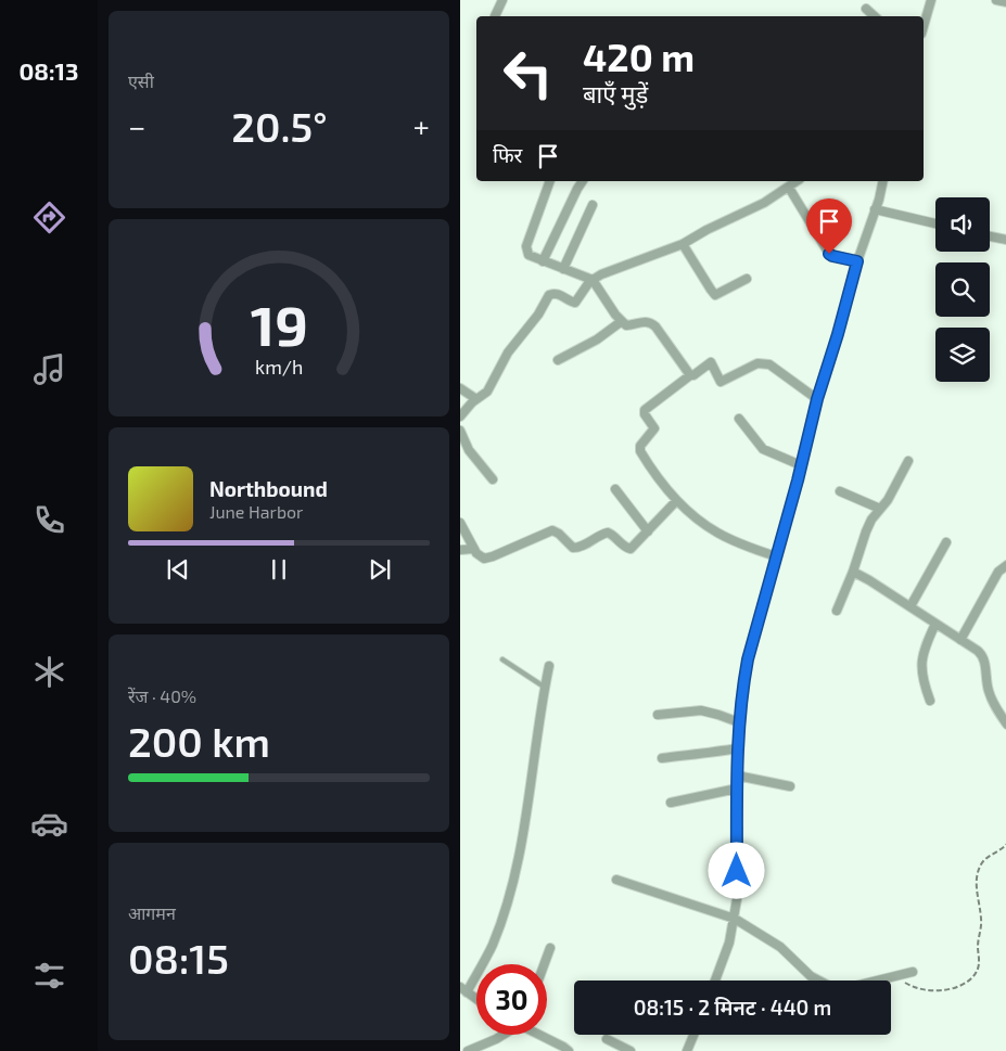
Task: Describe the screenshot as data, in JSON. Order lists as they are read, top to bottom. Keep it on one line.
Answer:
{"page":{"tabs":"08:13","tile":["एसी",["रेंज · 40%","200 km"],["आगमन","08:15"]],"turn":["420 m","बाएँ मुड़ें"],"heat":["−","20.5°","+"],"then":"फिर","song":["Northbound","June Harbor"],"limit":"30","trip":"08:15 · 2 मिनट · 440 m","gauge":["19","km/h"]}}
